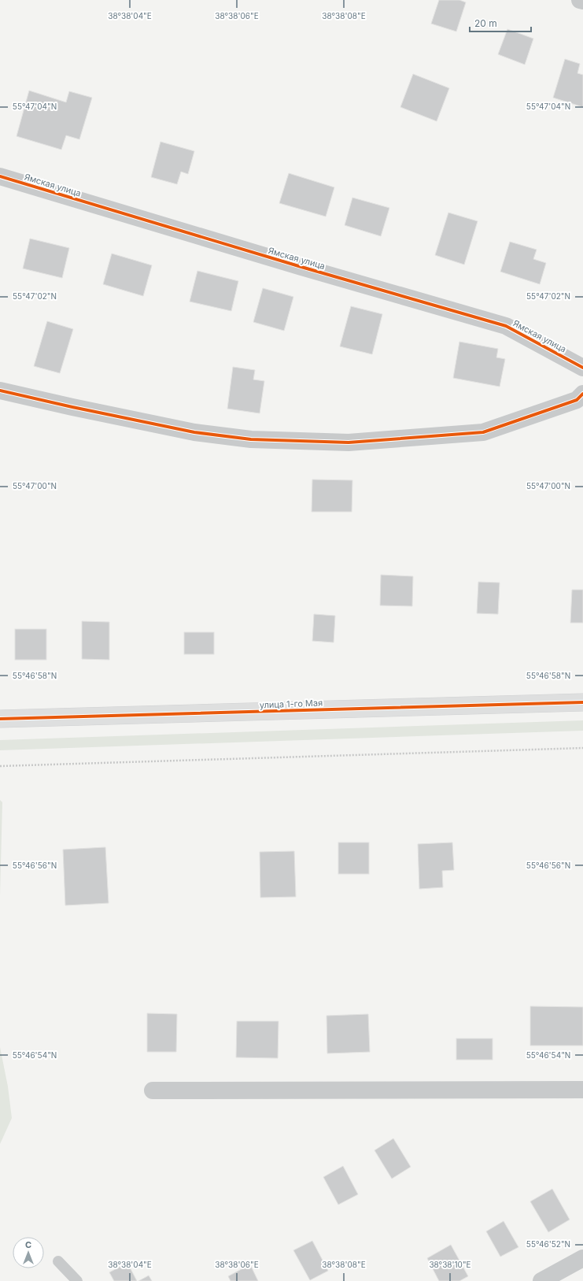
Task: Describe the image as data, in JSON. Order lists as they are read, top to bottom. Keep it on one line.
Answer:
{"streets":{"street":["Ямская улица","улица 1-го Мая"]},"scale_bar":"20 m","north":"top","coordinates":["38°38'04\"E","38°38'06\"E","38°38'08\"E","55°47'04\"N","55°47'02\"N","55°47'00\"N","55°46'58\"N","55°46'56\"N","55°46'54\"N","55°46'52\"N","38°38'10\"E"]}
